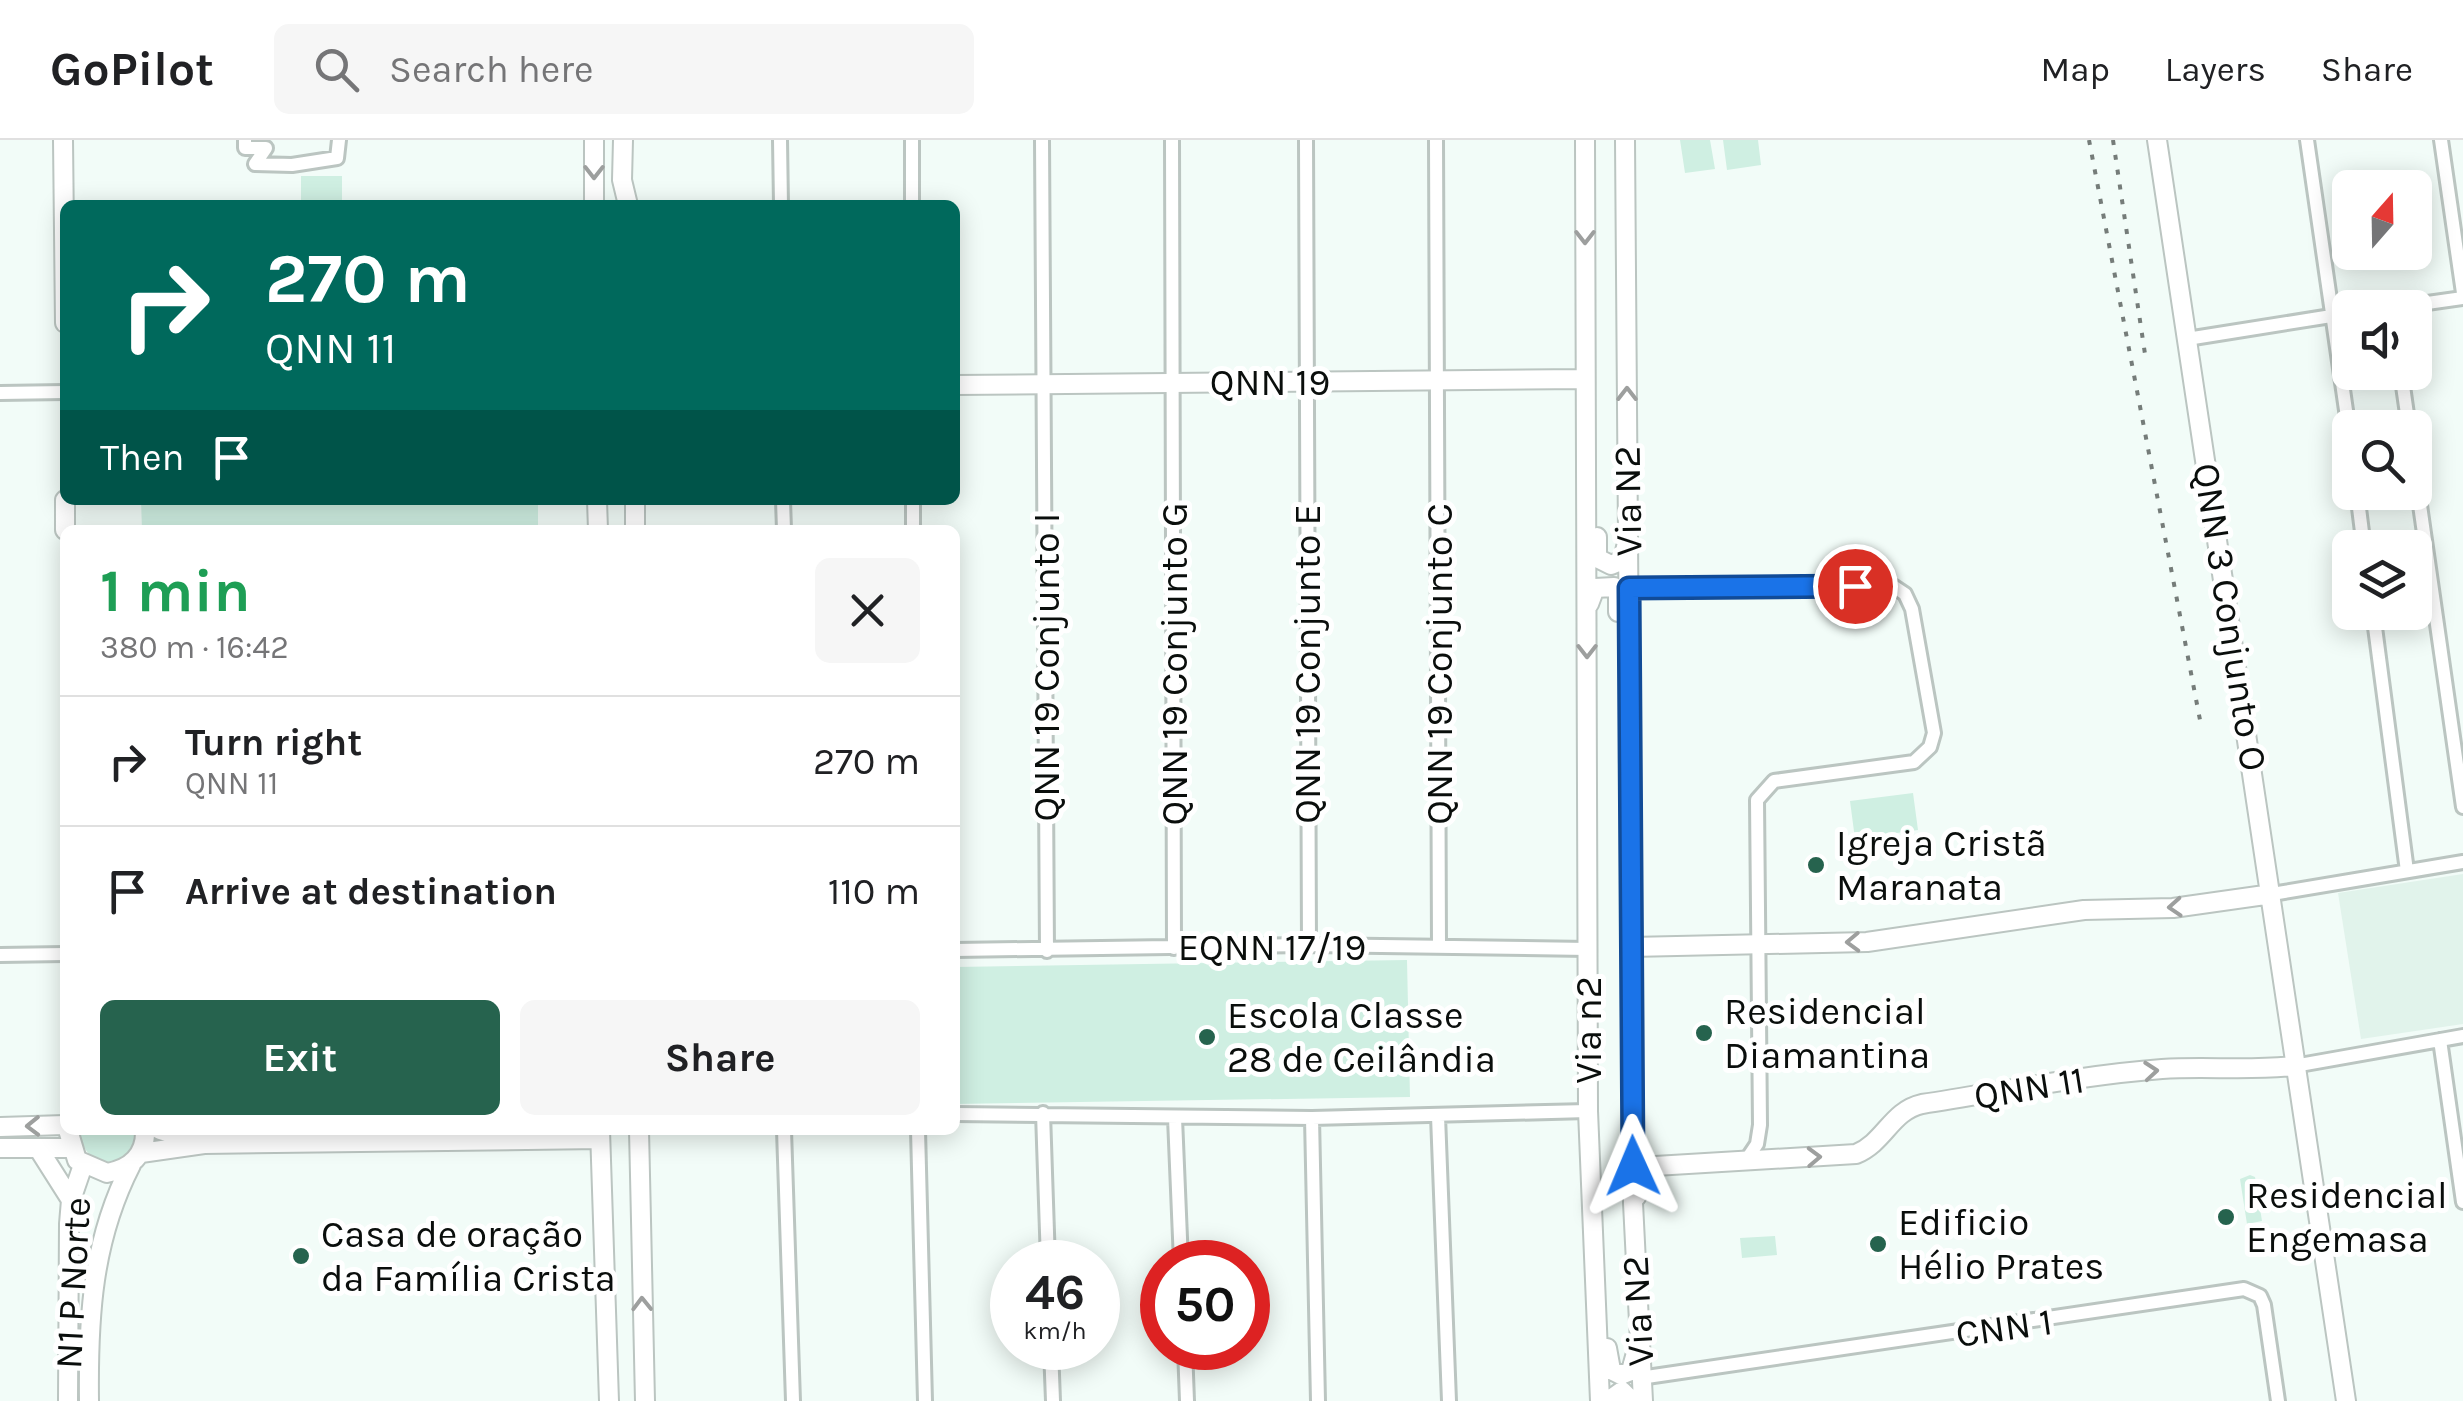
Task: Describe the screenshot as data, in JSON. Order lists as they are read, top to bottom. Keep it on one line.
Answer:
{"streets":{"main road":["QNN 19","Via N2","QNN 3 Conjunto O","Via n2","QNN 11","N1 P Norte"],"street":["QNN 19 Conjunto G","QNN 19 Conjunto E","QNN 19 Conjunto C","QNN 19 Conjunto I","EQNN 17/19","CNN 1"]},"crossings":[["QNN 19","QNN 19 Conjunto G"],["QNN 19","QNN 19 Conjunto E"],["QNN 19","QNN 19 Conjunto C"],["QNN 19","QNN 19 Conjunto I"],["QNN 19","Via n2"],["Via N2","Via n2"],["Via N2","QNN 11"],["Via N2","CNN 1"],["QNN 19 Conjunto G","EQNN 17/19"],["QNN 19 Conjunto E","EQNN 17/19"],["QNN 19 Conjunto C","EQNN 17/19"],["QNN 19 Conjunto I","EQNN 17/19"],["EQNN 17/19","Via n2"]],"one_way":["Via n2","QNN 11"],"places":["Igreja Cristã Maranata","Residencial Diamantina","Escola Classe 28 de Ceilândia","Residencial Engemasa","Edificio Hélio Prates","Casa de oração da Família Crista"],"north":"top","page":{"header":"GoPilot","search":"Search here","nav":["Map","Layers","Share"],"turn":["270 m","QNN 11"],"then":"Then","heading":["1 min","380 m · 16:42"],"list":[{"name":"Turn right","note":"QNN 11","value":"270 m"},{"name":"Arrive at destination","value":"110 m"}],"buttons":["Exit","Share"],"speed":"46 km/h","limit":"50"}}
